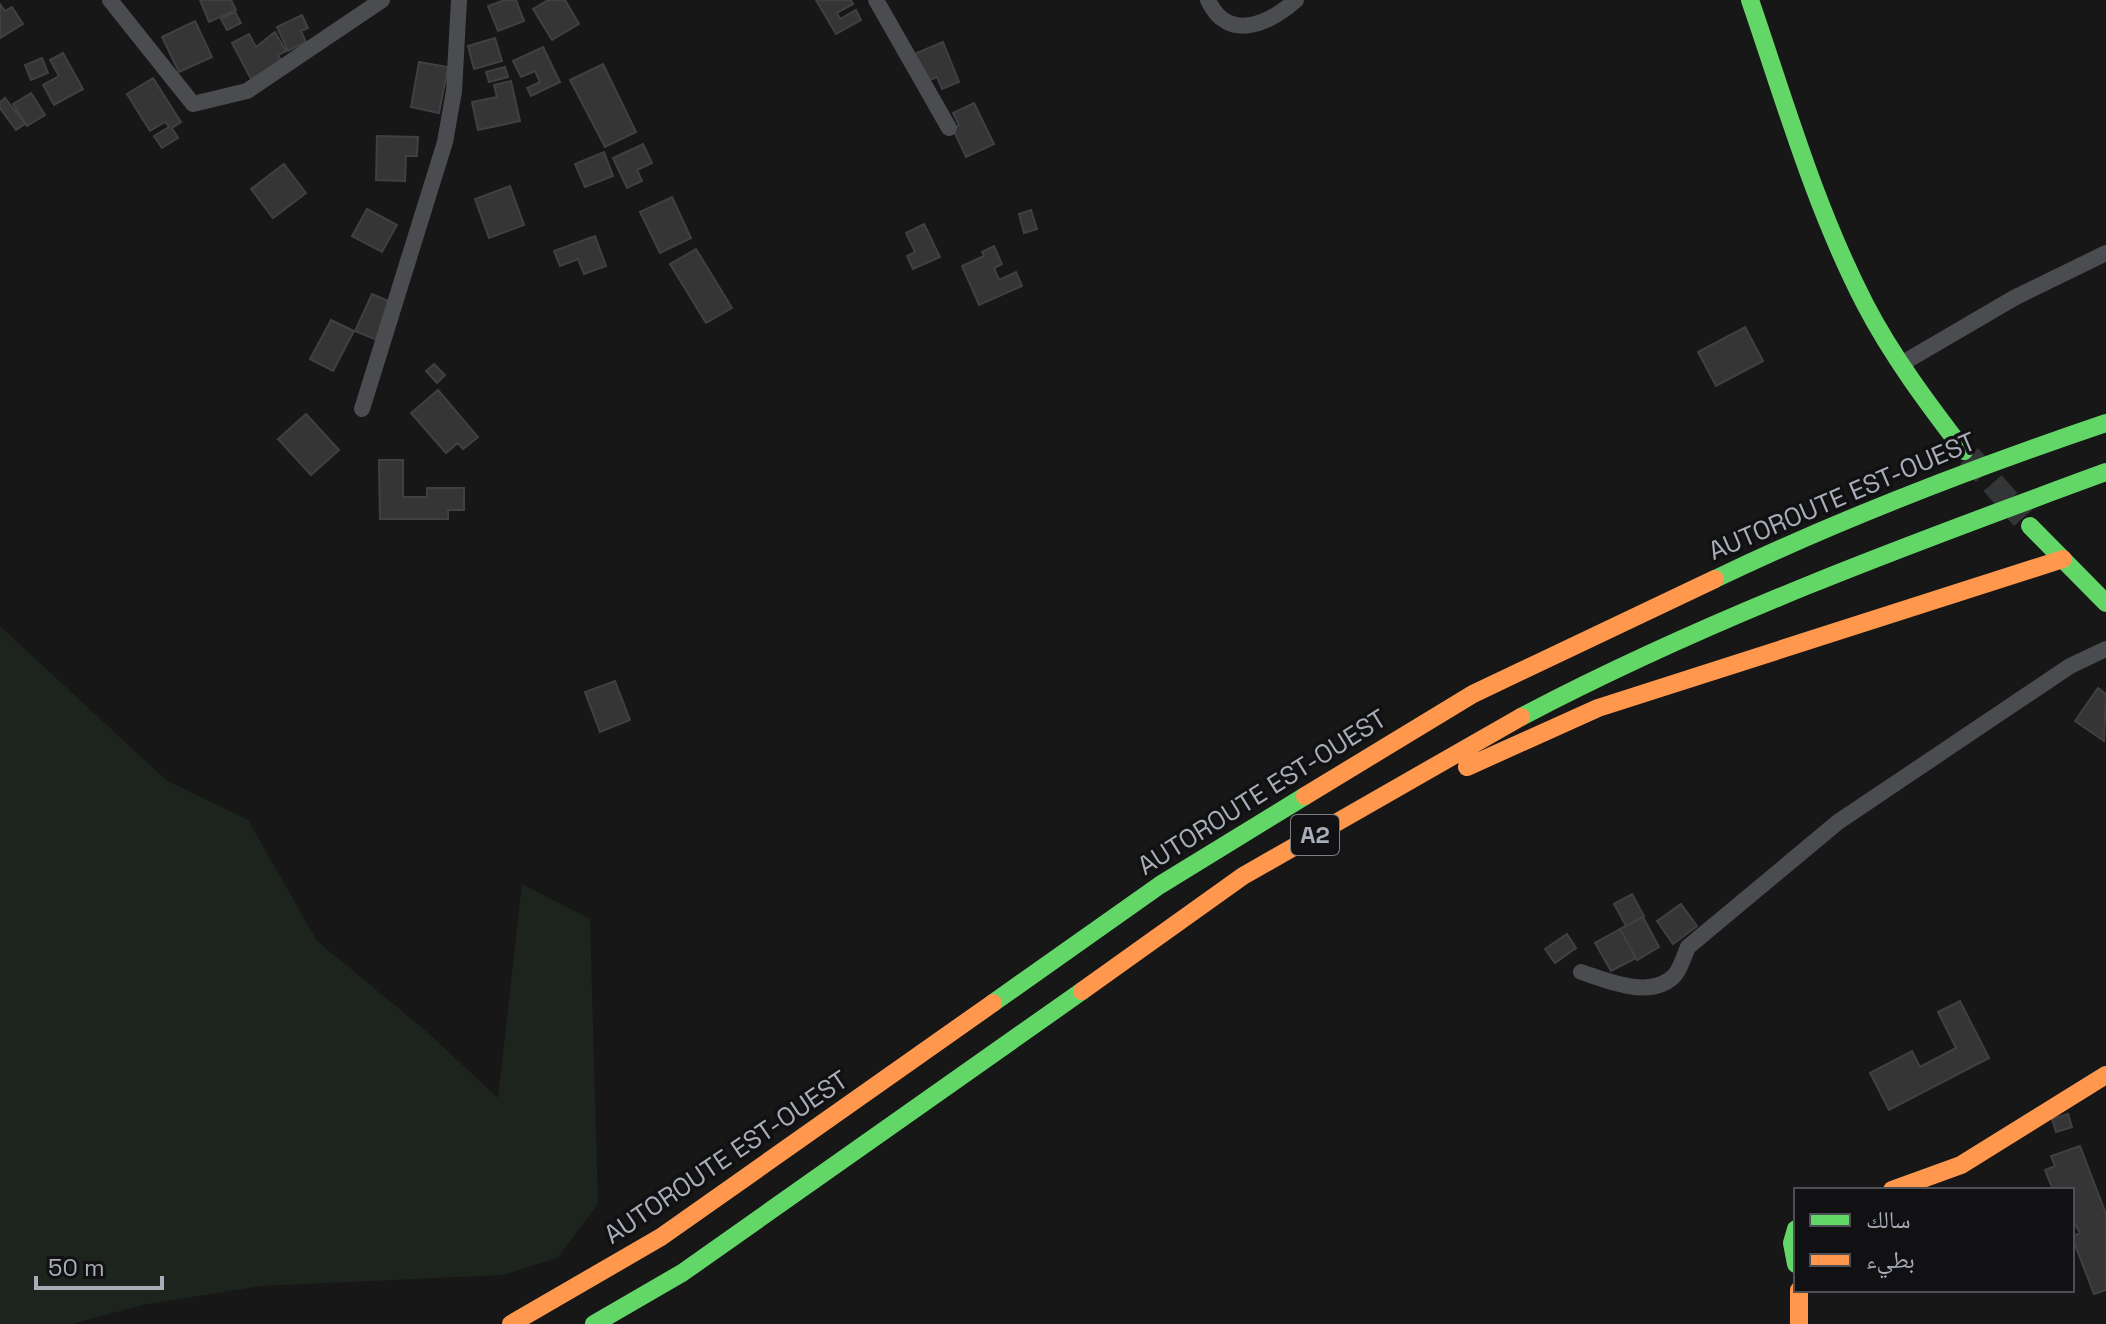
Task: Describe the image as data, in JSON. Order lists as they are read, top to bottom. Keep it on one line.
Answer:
{"streets":{"main road":["AUTOROUTE EST-OUEST","A2"]},"legend":["سالك","بطيء"],"scale_bar":"50 m"}
